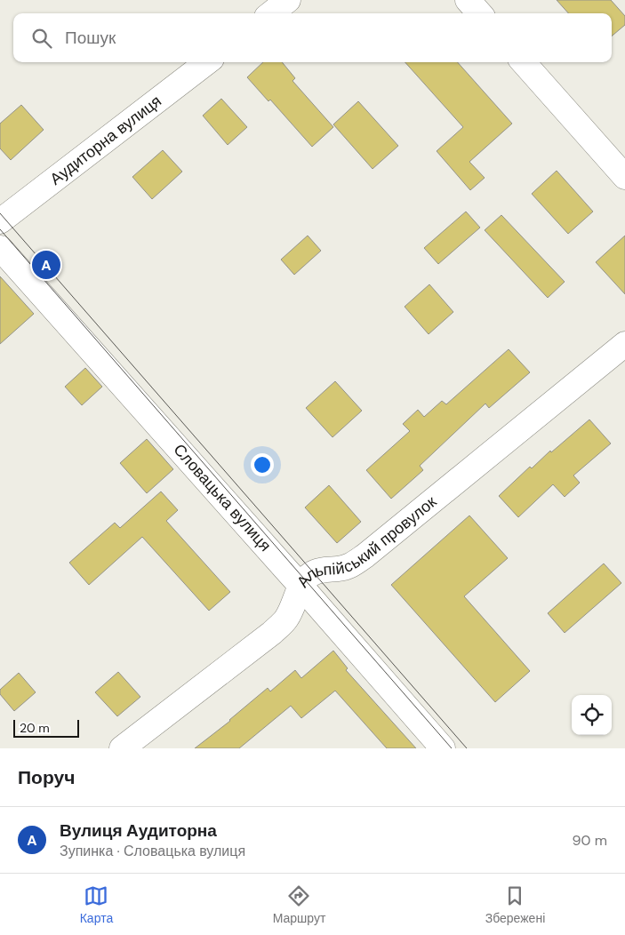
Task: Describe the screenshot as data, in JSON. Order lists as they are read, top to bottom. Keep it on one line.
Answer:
{"streets":{"street":["Аудиторна вулиця","Словацька вулиця","Альпійський провулок"]},"crossings":[["Словацька вулиця","Альпійський провулок"]],"scale_bar":"20 m","page":{"search":"Пошук","pins":"A","scale":"20 m","heading":"Поруч","list":[{"mark":"A","name":"Вулиця Аудиторна","note":"Зупинка · Словацька вулиця","value":"90 m"}],"nav":["Карта","Маршрут","Збережені"]}}
